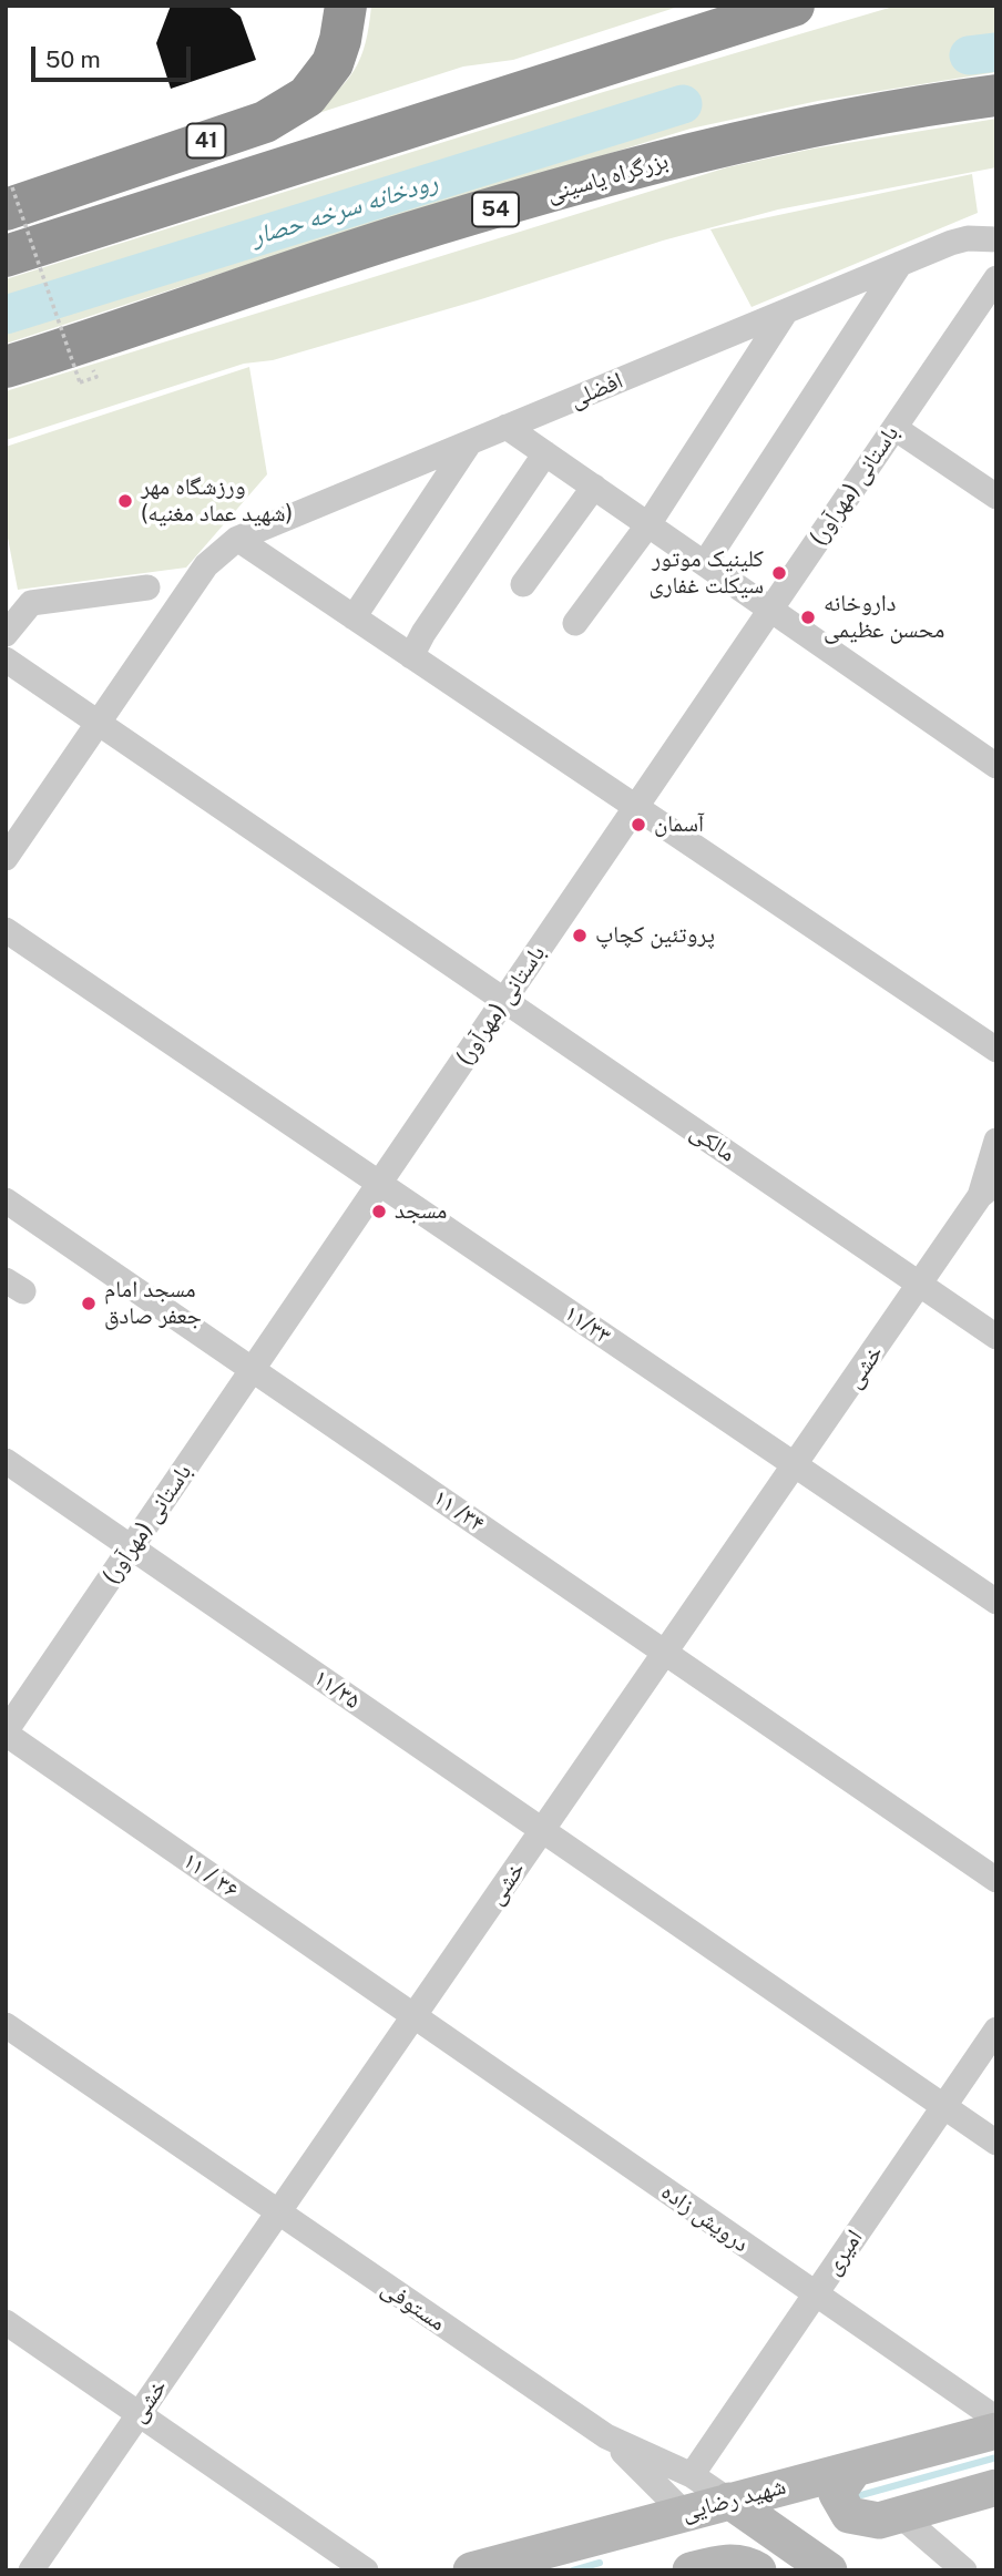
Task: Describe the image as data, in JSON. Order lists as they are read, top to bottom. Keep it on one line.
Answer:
{"streets":{"highway":["41","بزرگراه یاسینی","54"],"main road":["مستوفی","شهید رضایی"],"street":["افضلی","باستانی (مهرآور)","مالکی","۱۱/۳۳","خشی","۱۱ /۳۴","۱۱/۳۵","۱۱ / ۳۶","درویش زاده","امیری"]},"crossings":[["افضلی","مالکی"],["باستانی (مهرآور)","مالکی"],["باستانی (مهرآور)","۱۱/۳۳"],["باستانی (مهرآور)","۱۱ /۳۴"],["باستانی (مهرآور)","۱۱/۳۵"],["باستانی (مهرآور)","۱۱ / ۳۶"],["مالکی","خشی"],["۱۱/۳۳","خشی"],["خشی","۱۱ /۳۴"],["خشی","۱۱/۳۵"],["خشی","۱۱ / ۳۶"],["خشی","درویش زاده"],["خشی","مستوفی"],["۱۱/۳۵","امیری"],["۱۱ / ۳۶","درویش زاده"],["درویش زاده","امیری"],["امیری","مستوفی"],["مستوفی","شهید رضایی"]],"water":["رودخانه سرخه حصار"],"places":["ورزشگاه مهر (شهید عماد مغنیه)","کلینیک موتور سیکلت غفاری","داروخانه محسن عظیمی","آسمان","پروتئین کچاپ","مسجد","مسجد امام جعفر صادق"],"scale_bar":"50 m"}
